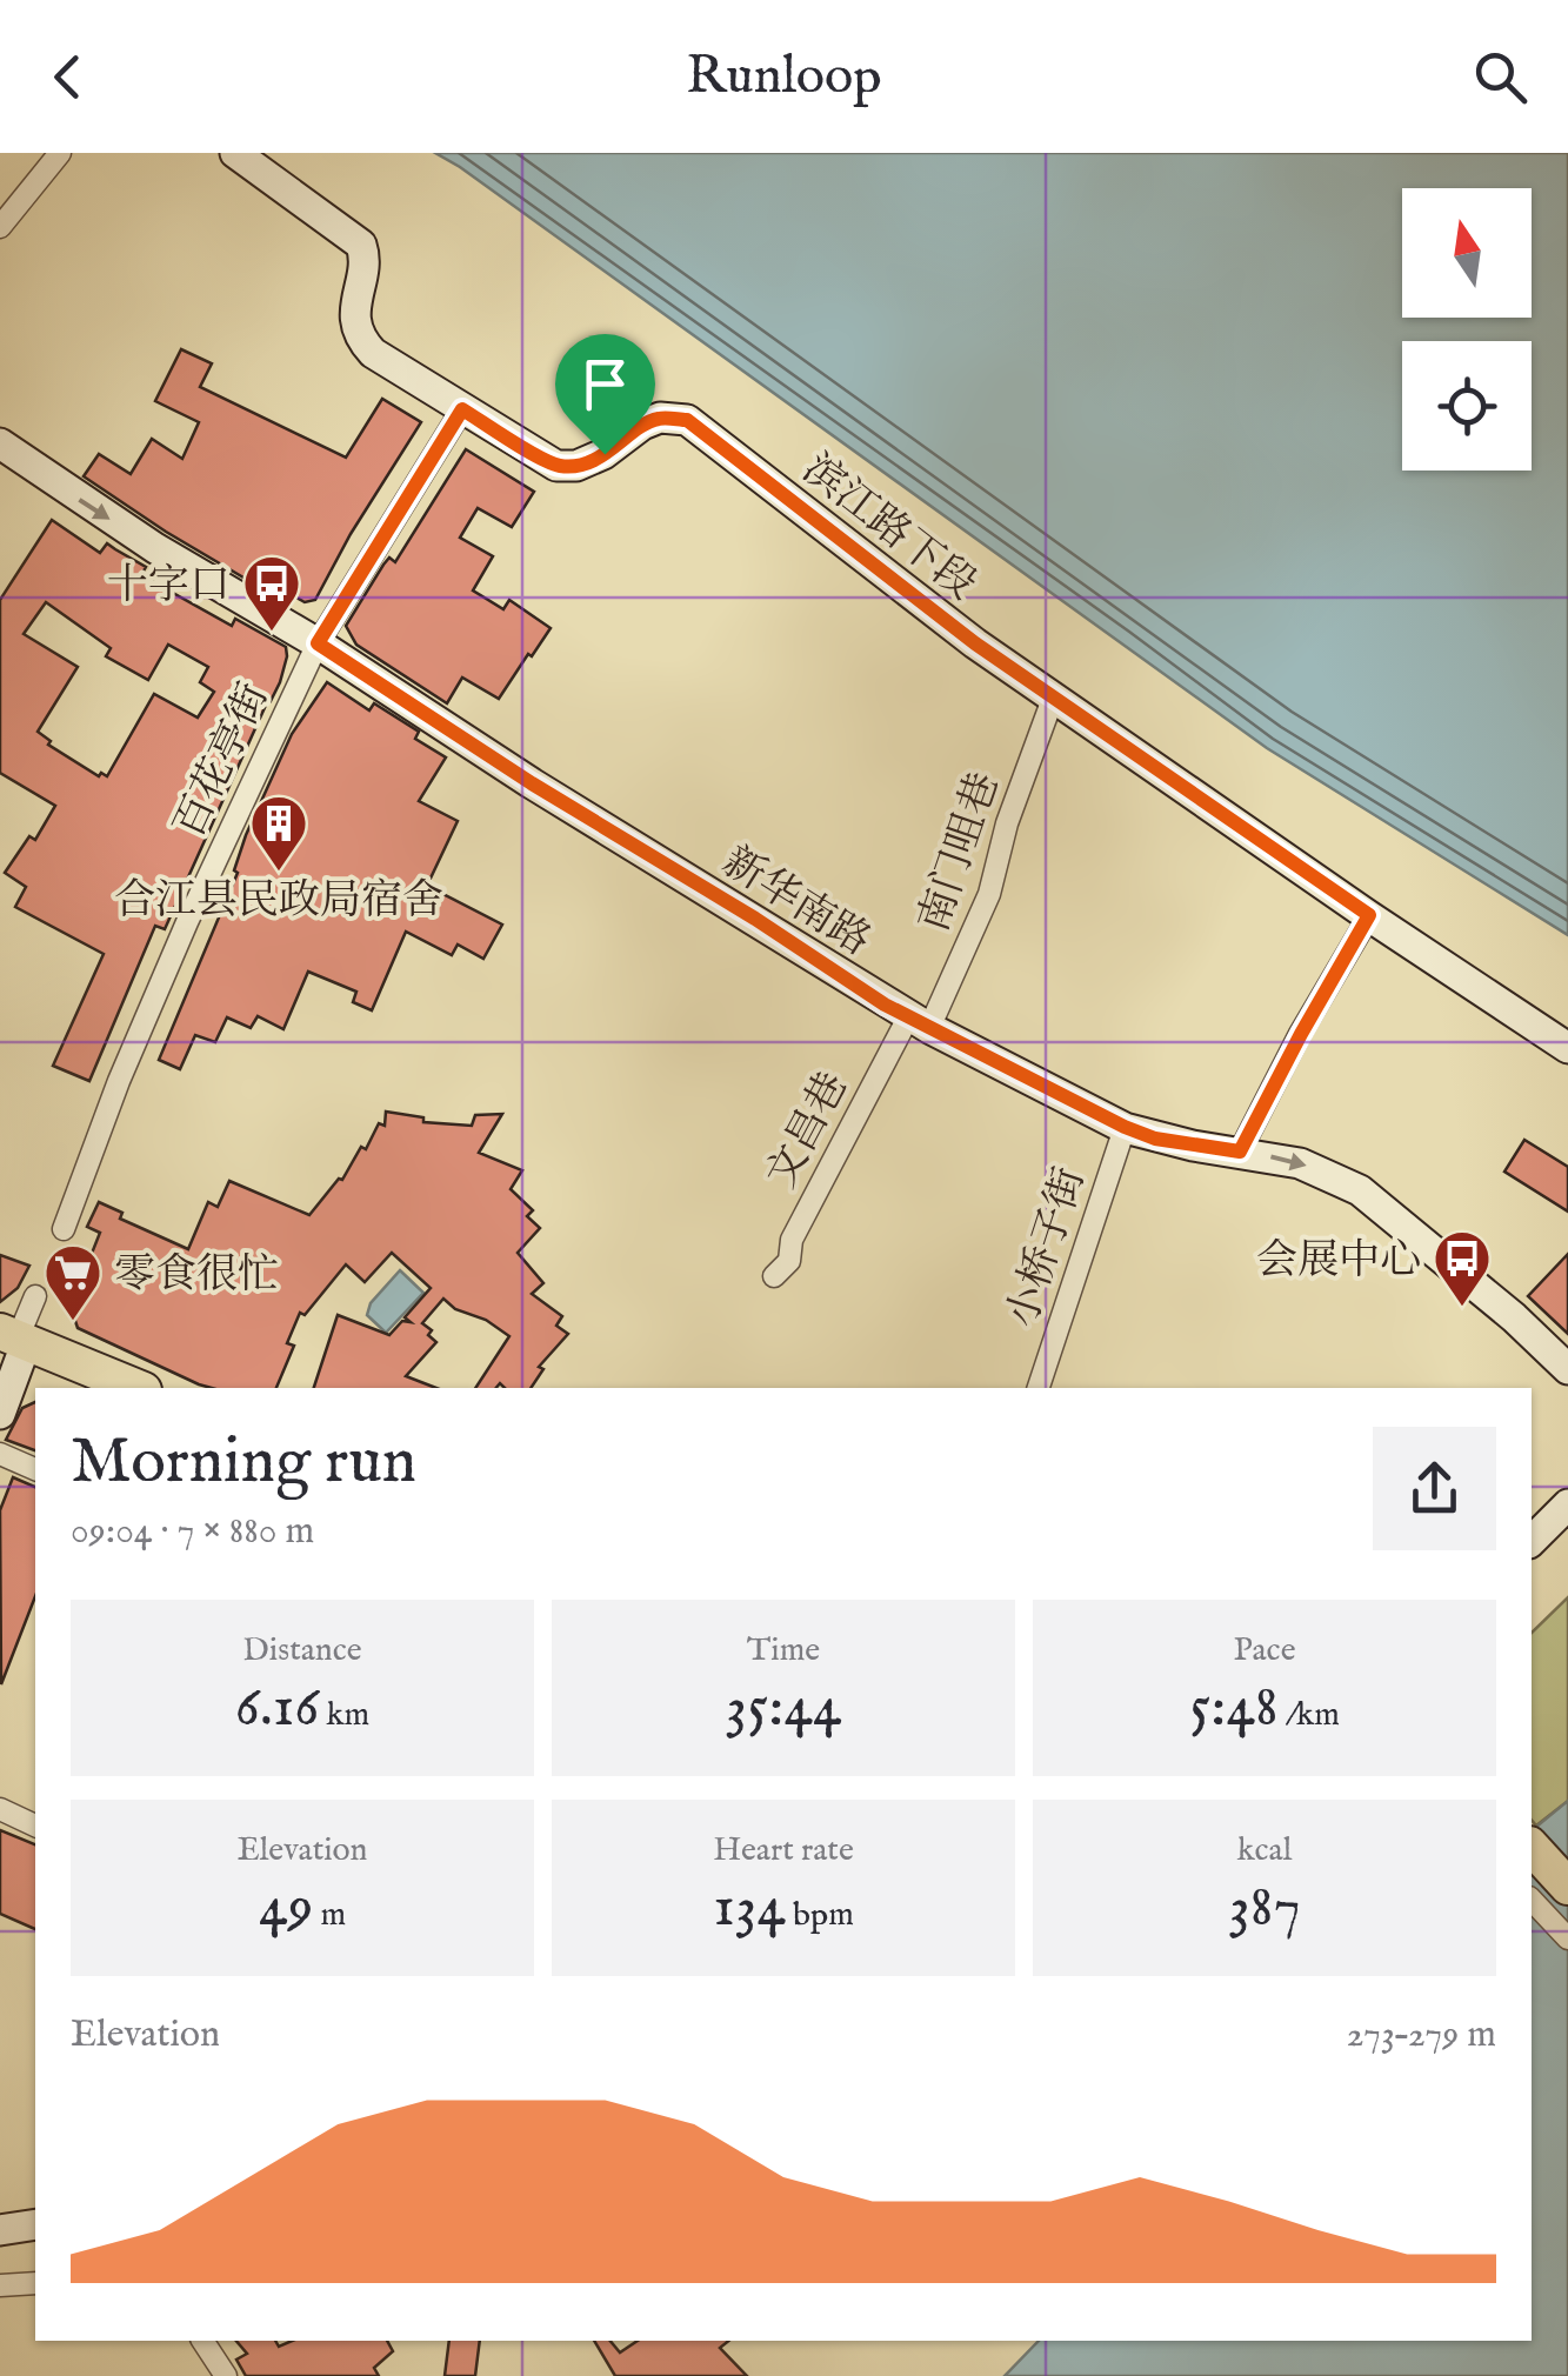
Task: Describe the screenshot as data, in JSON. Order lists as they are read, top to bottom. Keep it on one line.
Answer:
{"streets":{"street":["滨江路下段","百花亭街","南门咀巷","新华南路","文昌巷","小桥子街"]},"crossings":[["滨江路下段","百花亭街"],["滨江路下段","南门咀巷"],["百花亭街","新华南路"],["南门咀巷","新华南路"],["南门咀巷","文昌巷"],["新华南路","文昌巷"],["新华南路","小桥子街"]],"one_way":["新华南路"],"places":{"bus stop":["十字口","会展中心"],"building":["合江县民政局宿舍"],"supermarket":["零食很忙"]},"north":"top","page":{"header":"Runloop","heading":["Morning run","09:04 · 7 × 880 m"],"stats":[["Distance","6.16 km"],["Time","35:44"],["Pace","5:48 /km"],["Elevation","49 m"],["Heart rate","134 bpm"],["kcal","387"]],"chart":["Elevation","273–279 m"]}}
